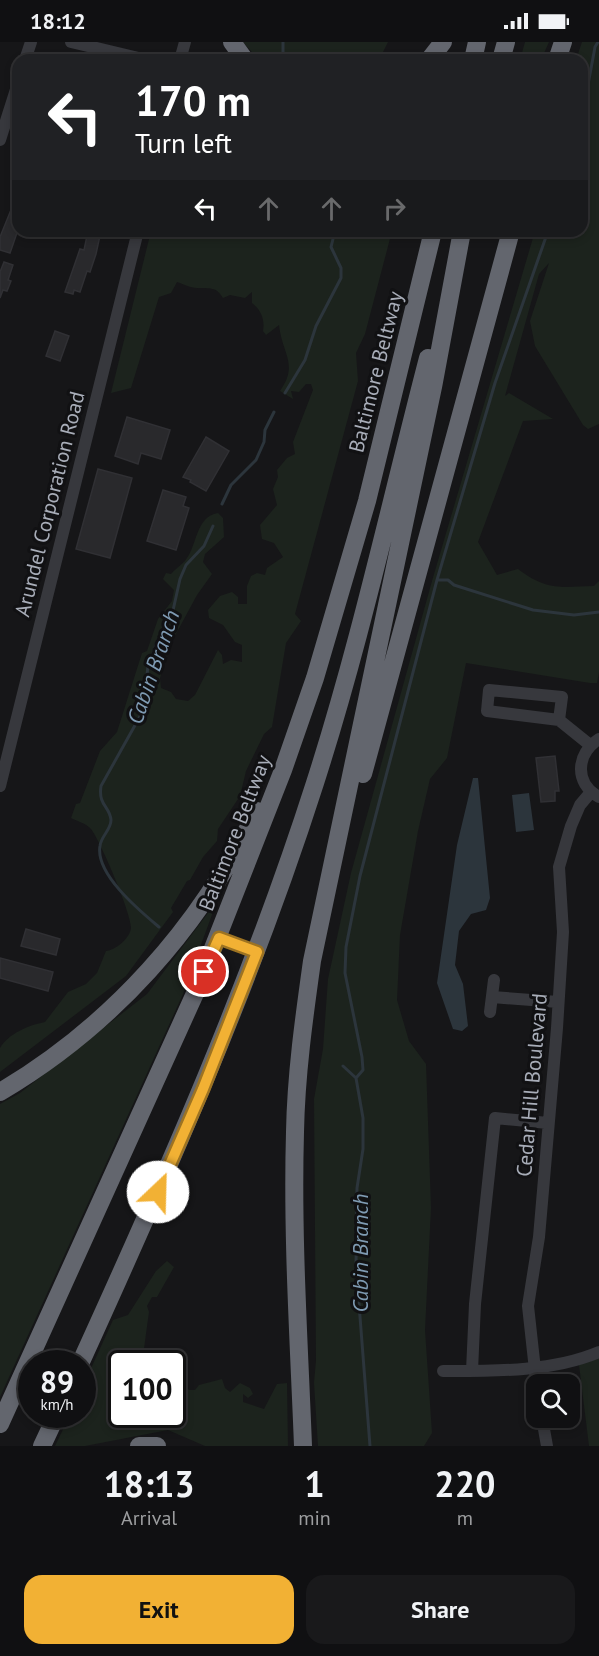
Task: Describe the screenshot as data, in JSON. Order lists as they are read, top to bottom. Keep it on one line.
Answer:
{"streets":{"highway":["Baltimore Beltway"],"street":["Arundel Corporation Road","Cedar Hill Boulevard"]},"water":["Cabin Branch"],"page":{"status":"18:12","turn":["170 m","Turn left"],"speed":"89 km/h","limit":"100","eta":["18:13","Arrival","1","min","220","m"],"buttons":["Exit","Share"]}}
